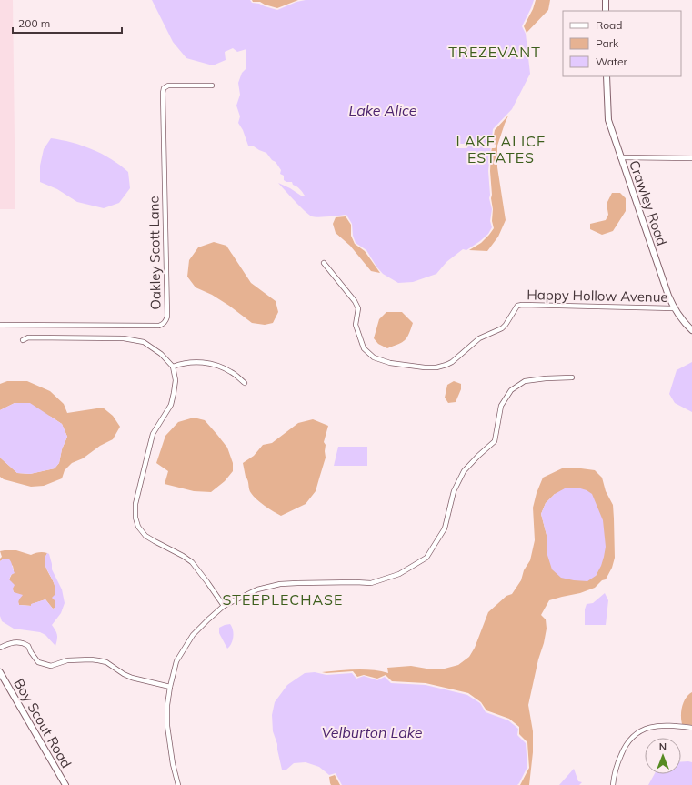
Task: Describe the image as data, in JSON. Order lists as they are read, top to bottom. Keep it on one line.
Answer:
{"streets":{"street":["Crawley Road","Oakley Scott Lane","Happy Hollow Avenue","Boy Scout Road"]},"crossings":[["Crawley Road","Happy Hollow Avenue"]],"districts":["TREZEVANT","LAKE ALICE ESTATES","STEEPLECHASE"],"water":["Lake Alice","Velburton Lake"],"legend":["Road","Park","Water"],"scale_bar":"200 m","north":"top"}
